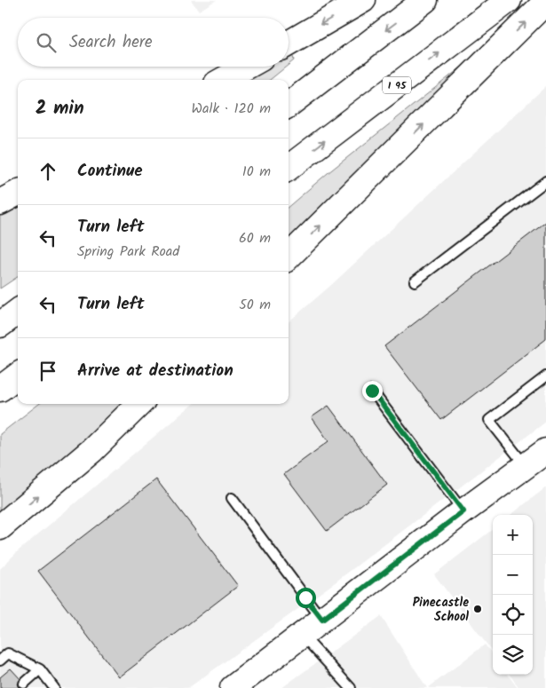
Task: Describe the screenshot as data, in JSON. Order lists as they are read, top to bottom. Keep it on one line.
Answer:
{"streets":{"main road":["I 95"]},"places":["Pinecastle School"],"page":{"search":"Search here","heading":["2 min","Walk · 120 m"],"list":[["Continue","10 m"],["Turn left","Spring Park Road","60 m"],["Turn left","50 m"],"Arrive at destination"],"map_buttons":["+","−"]}}
